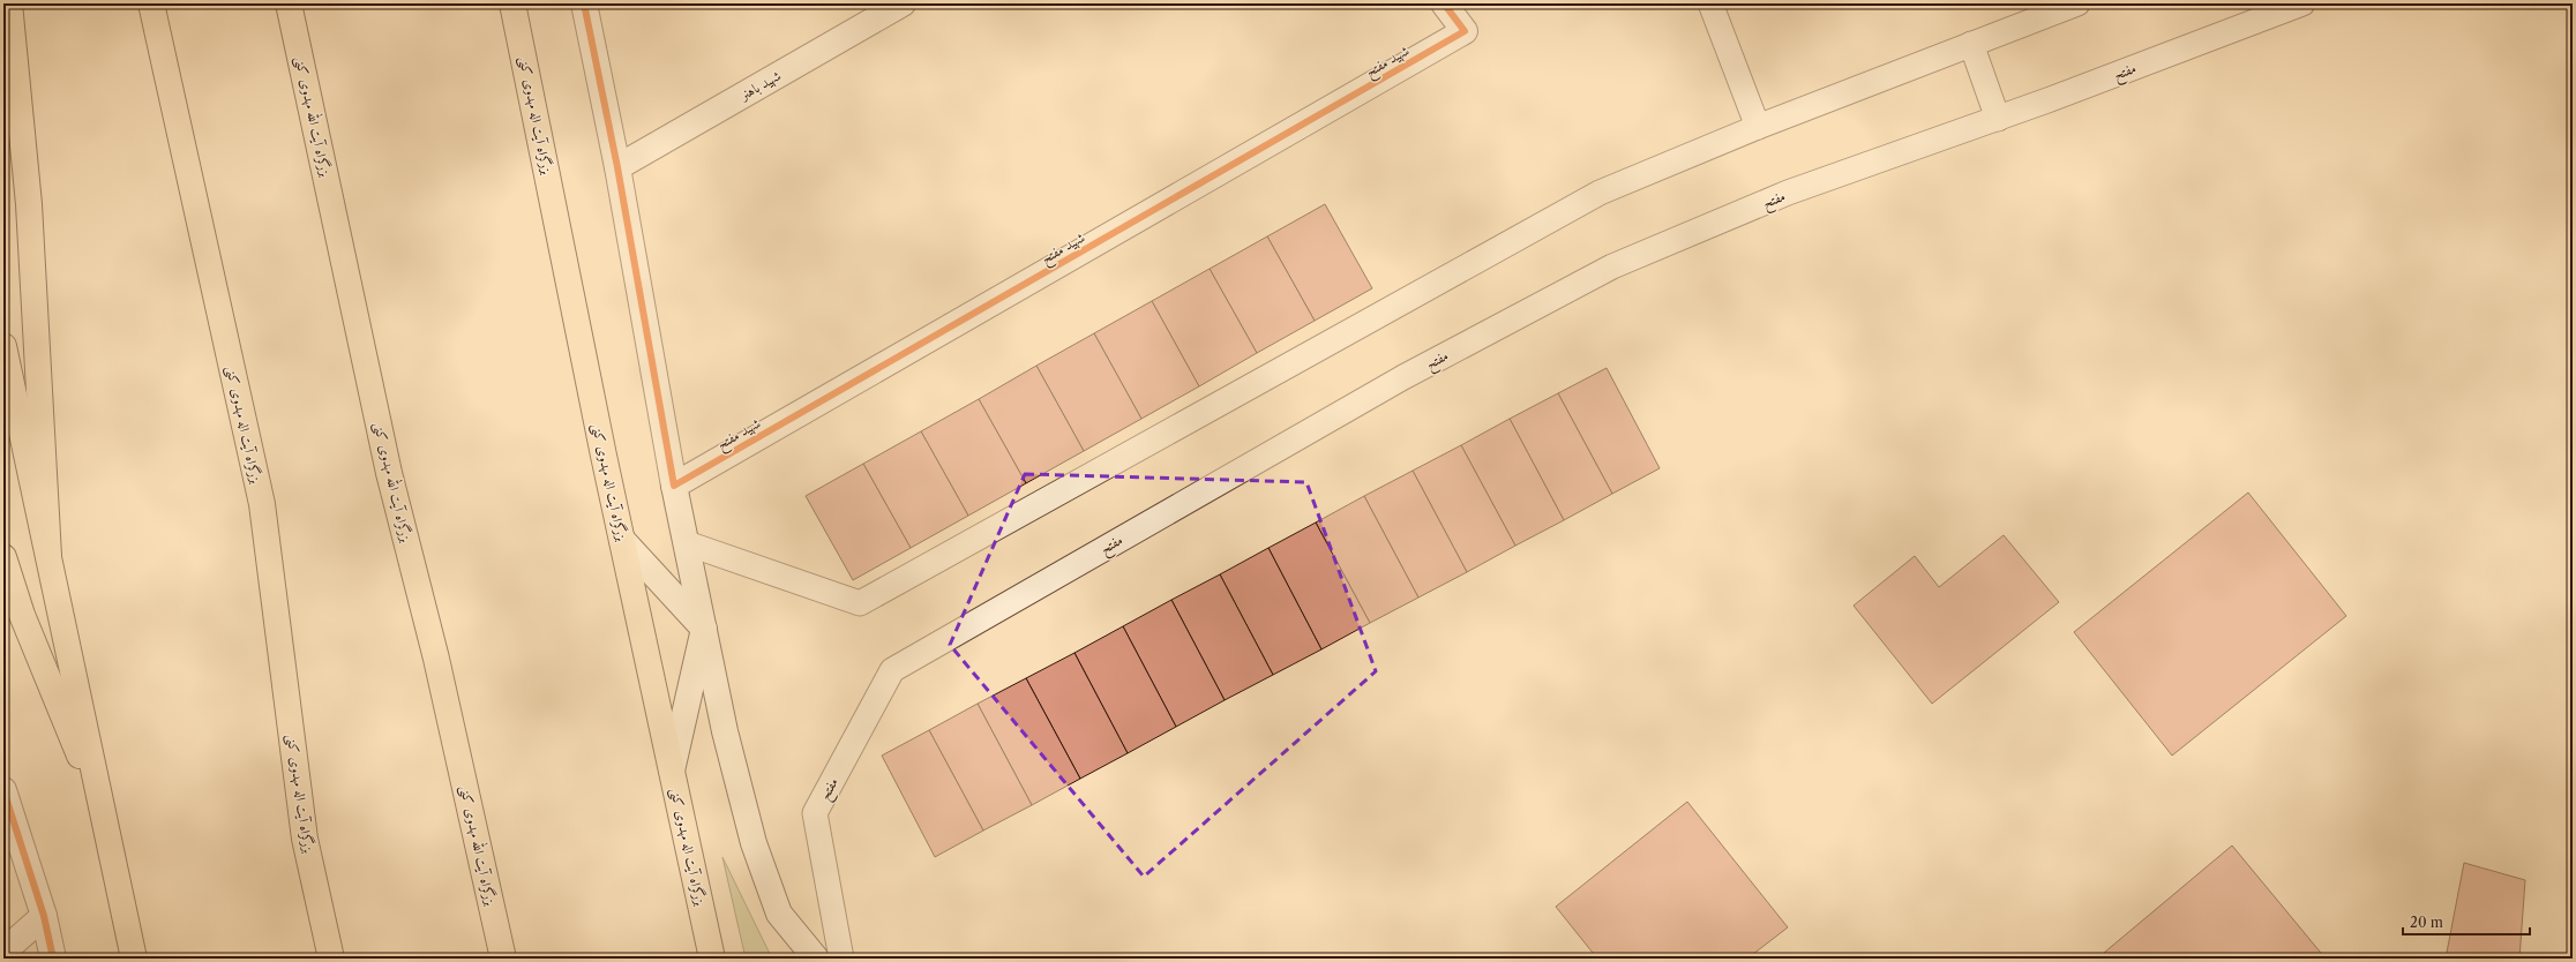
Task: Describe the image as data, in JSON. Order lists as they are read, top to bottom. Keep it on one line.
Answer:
{"streets":{"main road":["بزرگراه آیت اله مهدوی کنی","بزرگراه آیت الله مهدوی کنی"],"street":["شهید مفتح","شهید باهنر"],"lane":["مفتح"]},"scale_bar":"20 m"}
